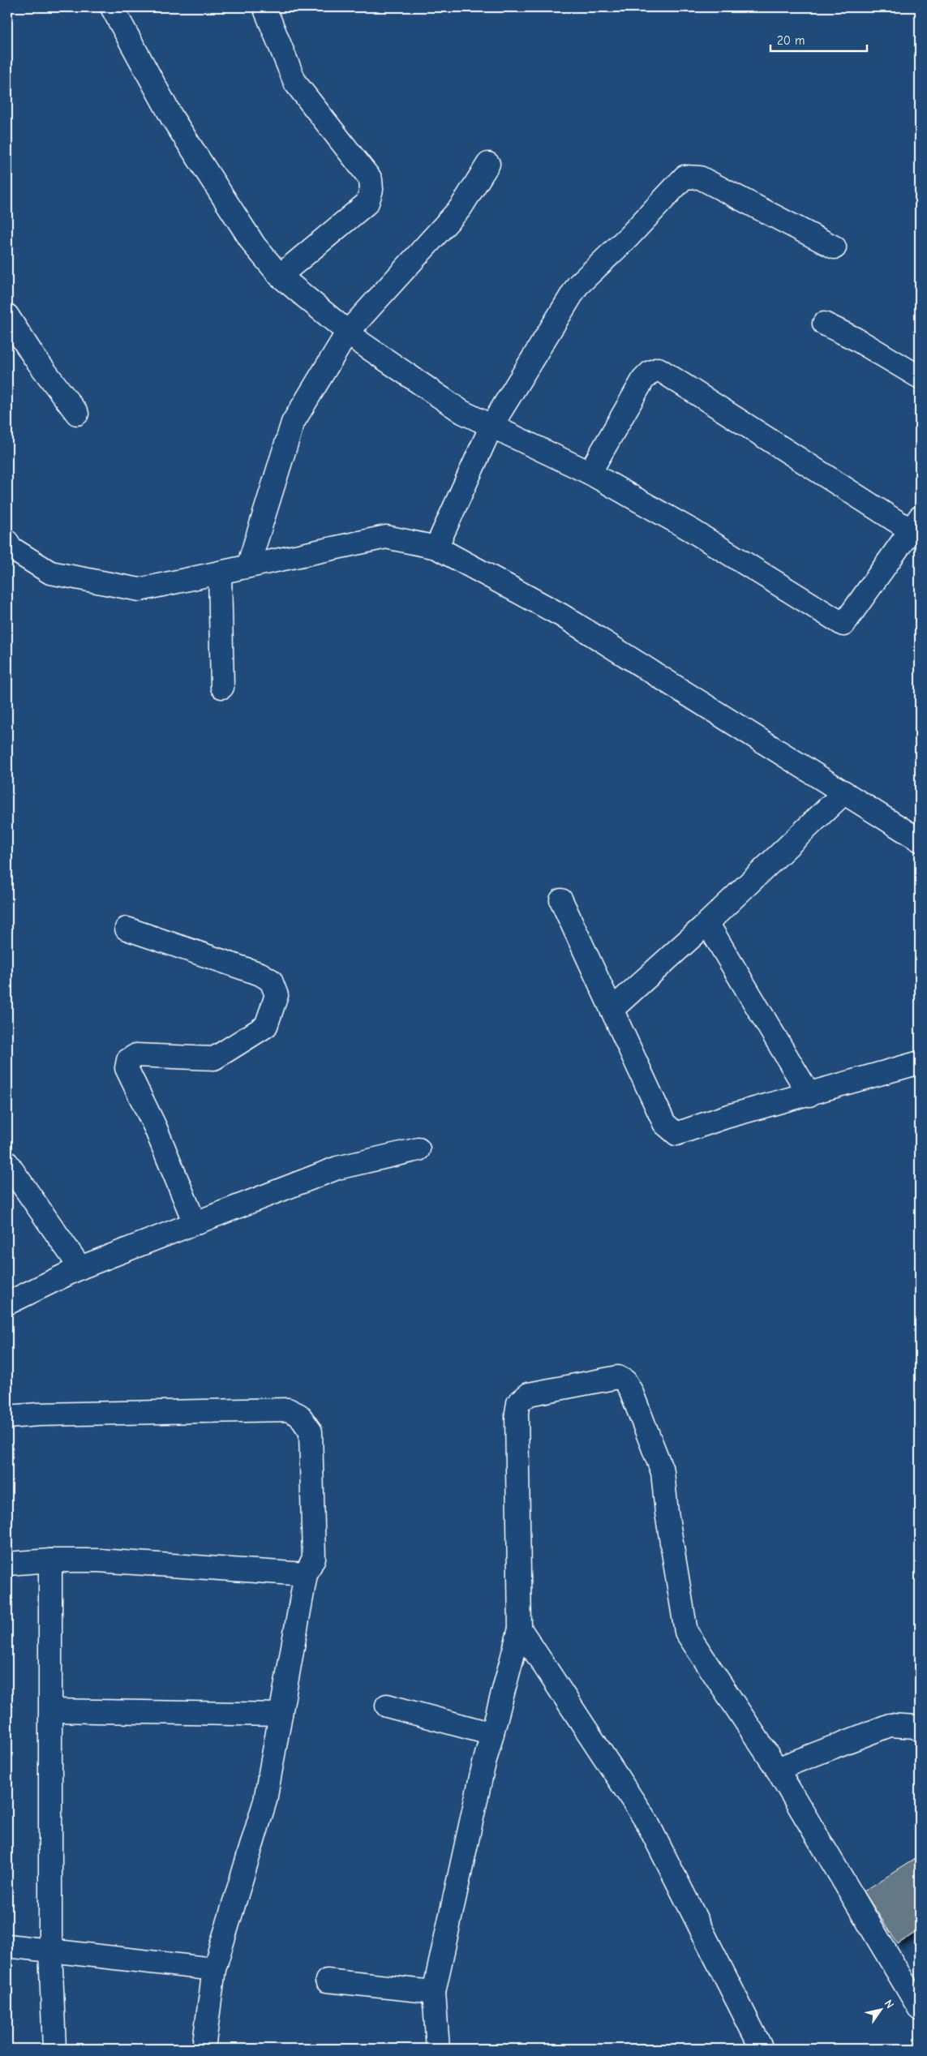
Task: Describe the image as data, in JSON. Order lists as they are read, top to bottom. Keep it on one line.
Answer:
{"scale_bar":"20 m","north":"top right"}
